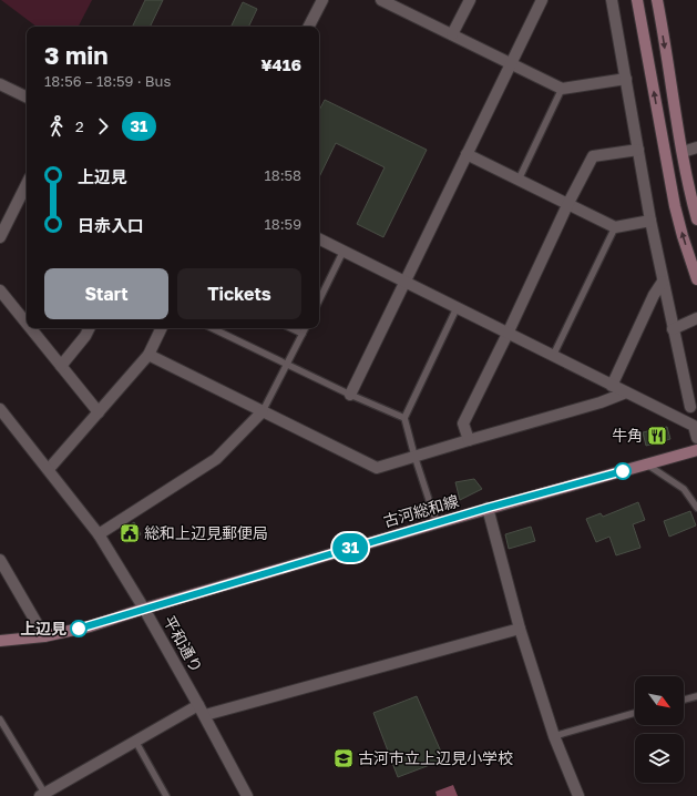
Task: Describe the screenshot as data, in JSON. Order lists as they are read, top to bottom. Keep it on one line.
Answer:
{"streets":{"main road":["古河総和線"],"street":["平和通り"]},"crossings":[["古河総和線","平和通り"]],"places":{"restaurant":["牛角"],"public building":["総和上辺見郵便局"],"other":["上辺見"],"school or university":["古河市立上辺見小学校"]},"lines":["bus line 31"],"north":"bottom right","page":{"on_map":"31","heading":["3 min","18:56 – 18:59 · Bus","¥416"],"legs":["2","31"],"list":[{"name":"上辺見","value":"18:58"},{"name":"日赤入口","value":"18:59"}],"buttons":["Start","Tickets"]}}
